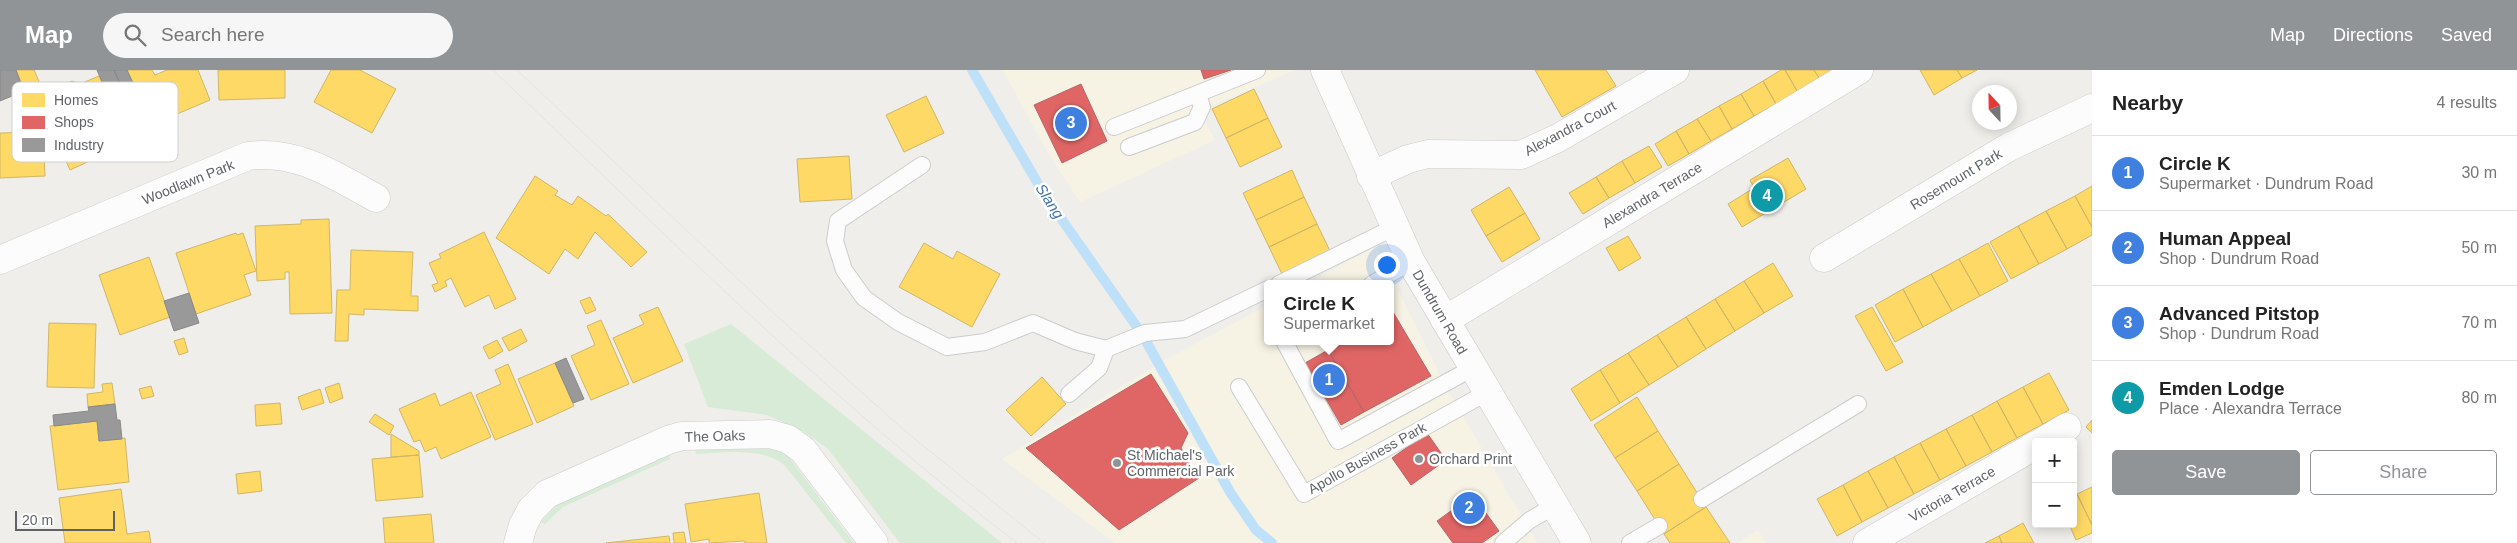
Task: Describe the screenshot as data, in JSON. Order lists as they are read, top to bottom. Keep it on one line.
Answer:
{"streets":{"street":["Alexandra Court","Rosemount Park","Woodlawn Park","Alexandra Terrace","Dundrum Road","The Oaks","Victoria Terrace"],"lane":["Apollo Business Park"]},"crossings":[["Alexandra Court","Dundrum Road"],["Alexandra Terrace","Dundrum Road"],["Dundrum Road","Apollo Business Park"]],"water":["Slang"],"places":["Orchard Print","St Michael's Commercial Park"],"legend":["Homes","Shops","Industry"],"scale_bar":"20 m","north":"top","page":{"header":"Map","search":"Search here","nav":["Map","Directions","Saved"],"heading":["Nearby","4 results"],"pins":["3","4","1","2"],"list":[{"mark":"1","name":"Circle K","note":"Supermarket · Dundrum Road","value":"30 m"},{"mark":"2","name":"Human Appeal","note":"Shop · Dundrum Road","value":"50 m"},{"mark":"3","name":"Advanced Pitstop","note":"Shop · Dundrum Road","value":"70 m"},{"mark":"4","name":"Emden Lodge","note":"Place · Alexandra Terrace","value":"80 m"}],"popup":["Circle K","Supermarket"],"buttons":["Save","Share"],"map_buttons":["+","−"],"scale":"20 m"}}
